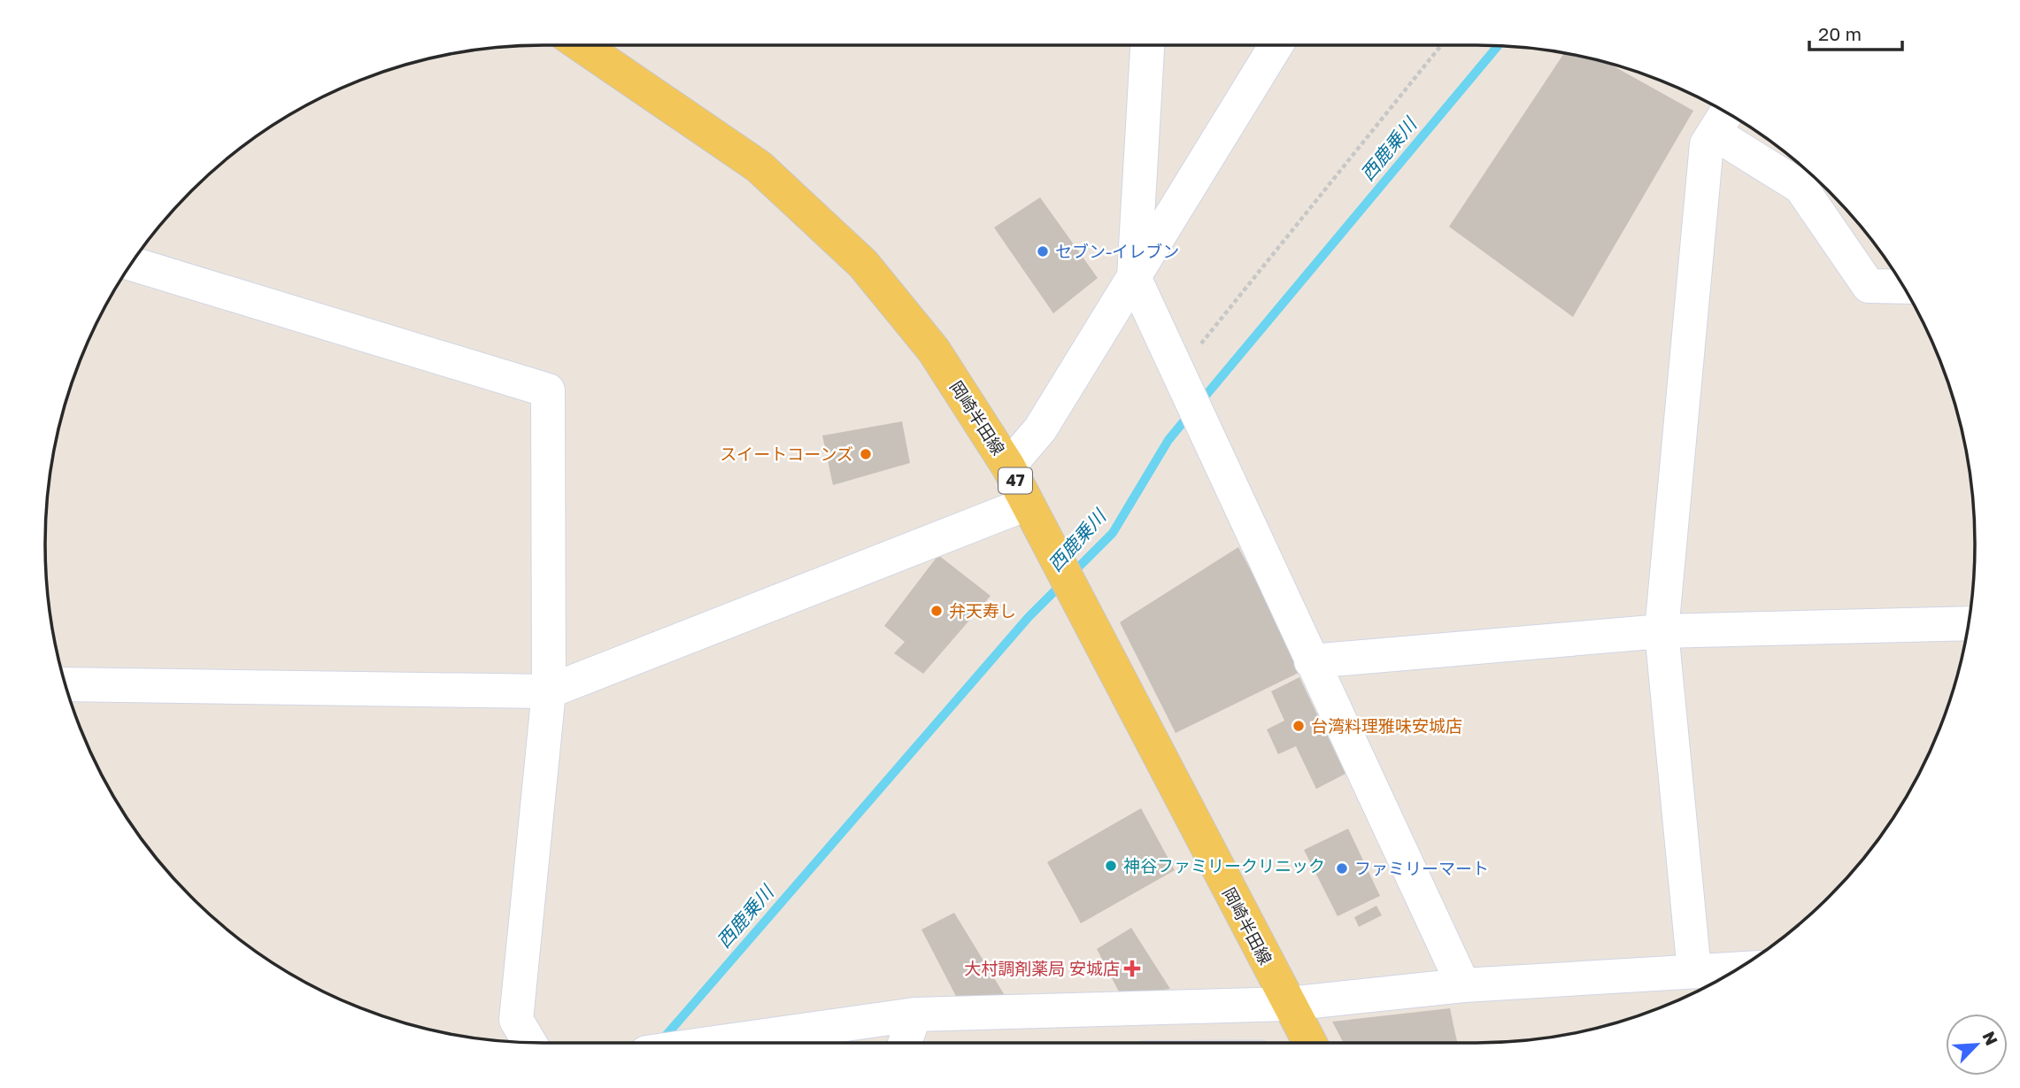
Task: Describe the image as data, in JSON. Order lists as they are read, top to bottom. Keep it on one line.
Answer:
{"streets":{"main road":["岡崎半田線","47"]},"water":["西鹿乗川"],"places":{"other":["セブン-イレブン","スイートコーンズ","弁天寿し","台湾料理雅味安城店","神谷ファミリークリニック","ファミリーマート"],"health":["大村調剤薬局 安城店"]},"scale_bar":"20 m","north":"top right"}
